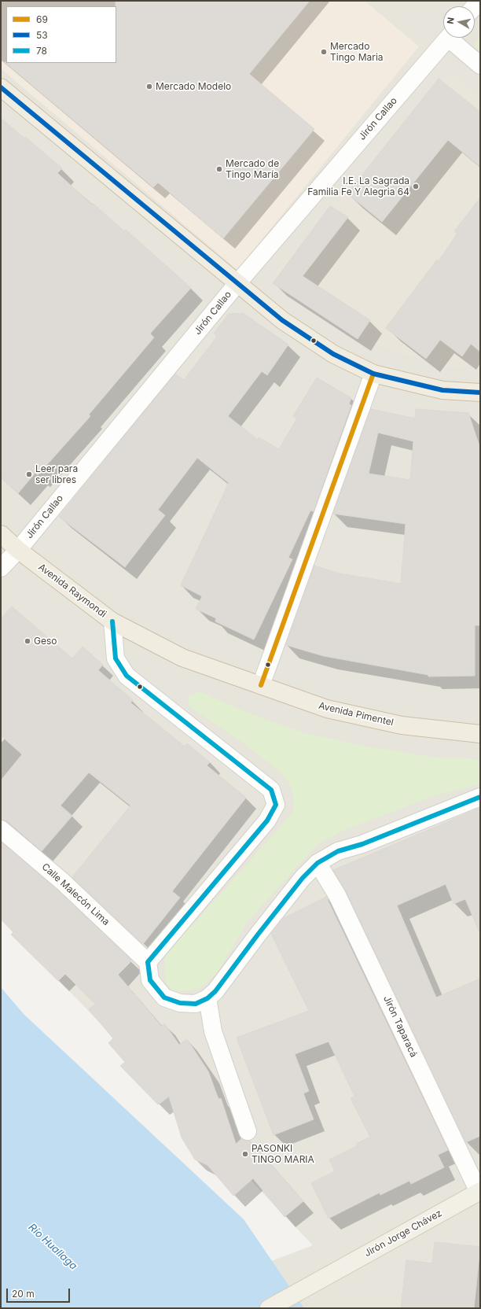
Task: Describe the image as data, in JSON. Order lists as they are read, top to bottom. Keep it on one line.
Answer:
{"streets":{"highway":["Avenida Raymondi","Avenida Pimentel"],"main road":["Jirón Jorge Chávez"],"street":["Jirón Callao","Calle Malecón Lima","Jirón Taparacá"]},"crossings":[["Jirón Callao","Avenida Raymondi"],["Avenida Raymondi","Avenida Pimentel"],["Jirón Taparacá","Jirón Jorge Chávez"]],"water":["Río Huallaga"],"places":["Mercado Tingo Maria","Mercado Modelo","Mercado de Tingo María","I.E. La Sagrada Familia Fe Y Alegria 64","Leer para ser libres","Geso","PASONKI TINGO MARIA"],"lines":["transit line 53","transit line 69","transit line 78"],"legend":["69","53","78"],"scale_bar":"20 m","north":"left"}
